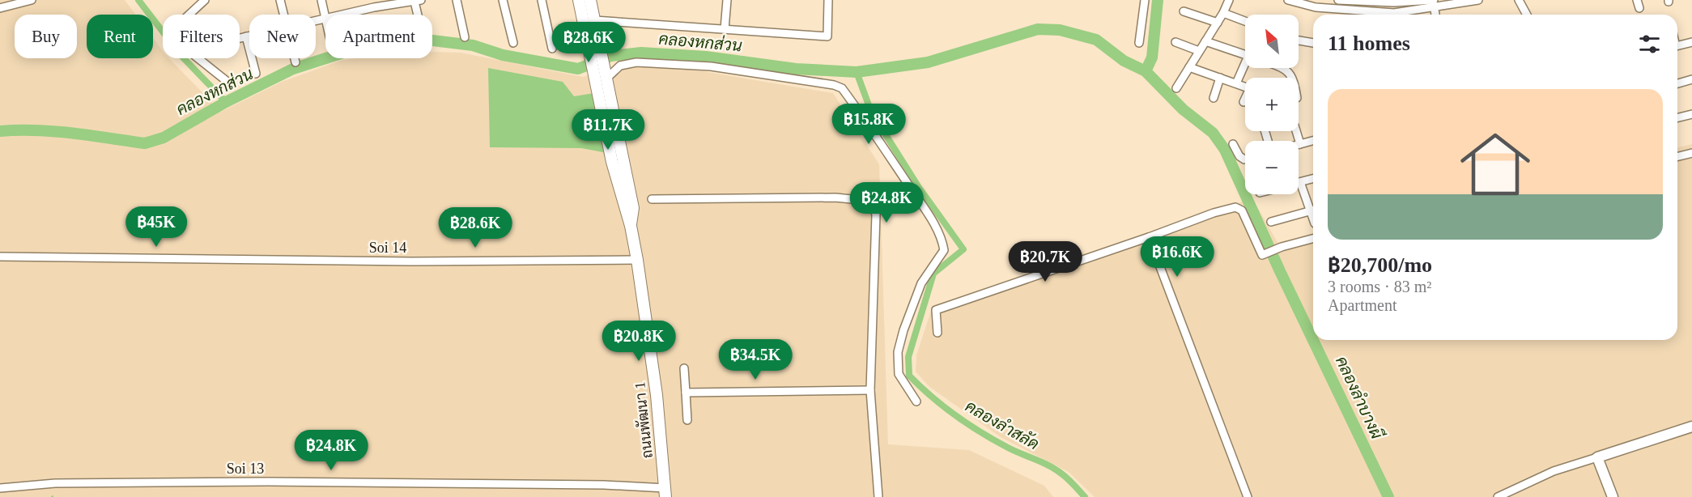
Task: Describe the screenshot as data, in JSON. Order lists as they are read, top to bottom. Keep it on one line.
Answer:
{"streets":{"main road":["ถนนพัฒนา 1"],"street":["Soi 14","Soi 13"]},"crossings":[["Soi 14","ถนนพัฒนา 1"],["ถนนพัฒนา 1","Soi 13"]],"water":["คลองหกส่วน","คลองลำบางผี","คลองลำสลัด"],"north":"top left","page":{"map_buttons":["+","−"],"chip":["Buy","Rent","Filters","New","Apartment"],"heading":"11 homes","price":["฿28.6K","฿15.8K","฿11.7K","฿24.8K","฿45K","฿28.6K","฿16.6K","฿20.7K","฿20.8K","฿34.5K","฿24.8K"],"list":[{"name":"฿20,700/mo","note":"3 rooms · 83 m² · Apartment"}]}}
